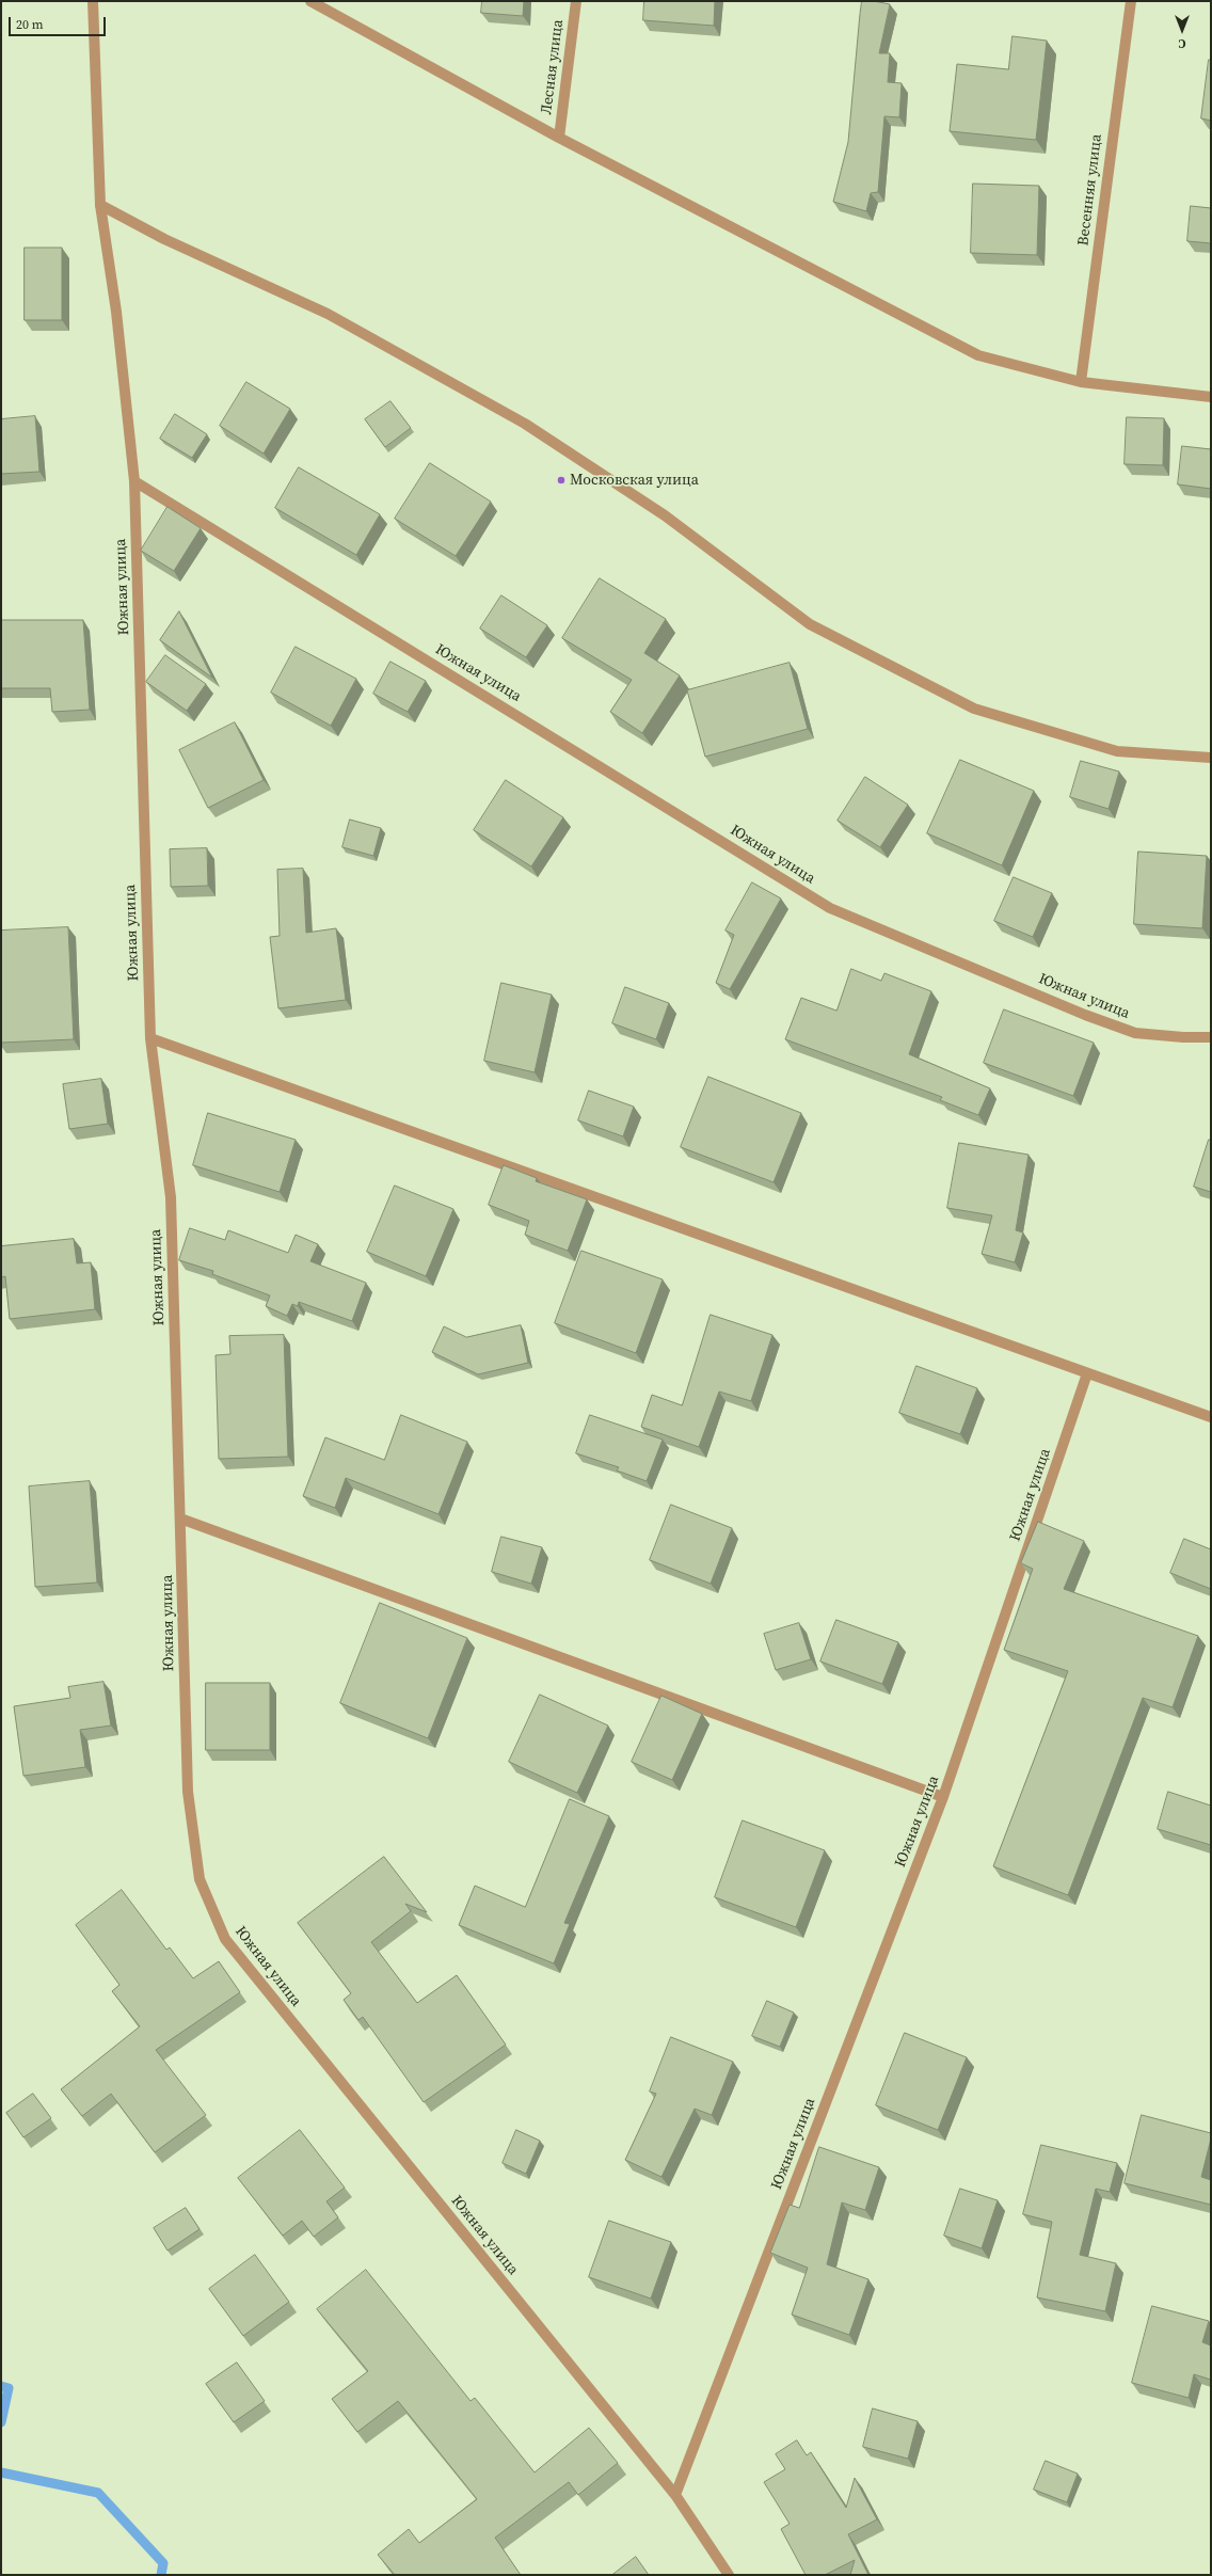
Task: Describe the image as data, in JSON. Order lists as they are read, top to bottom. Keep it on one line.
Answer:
{"streets":{"street":["Лесная улица","Весенняя улица","Южная улица"]},"places":["Московская улица"],"scale_bar":"20 m","north":"bottom"}
